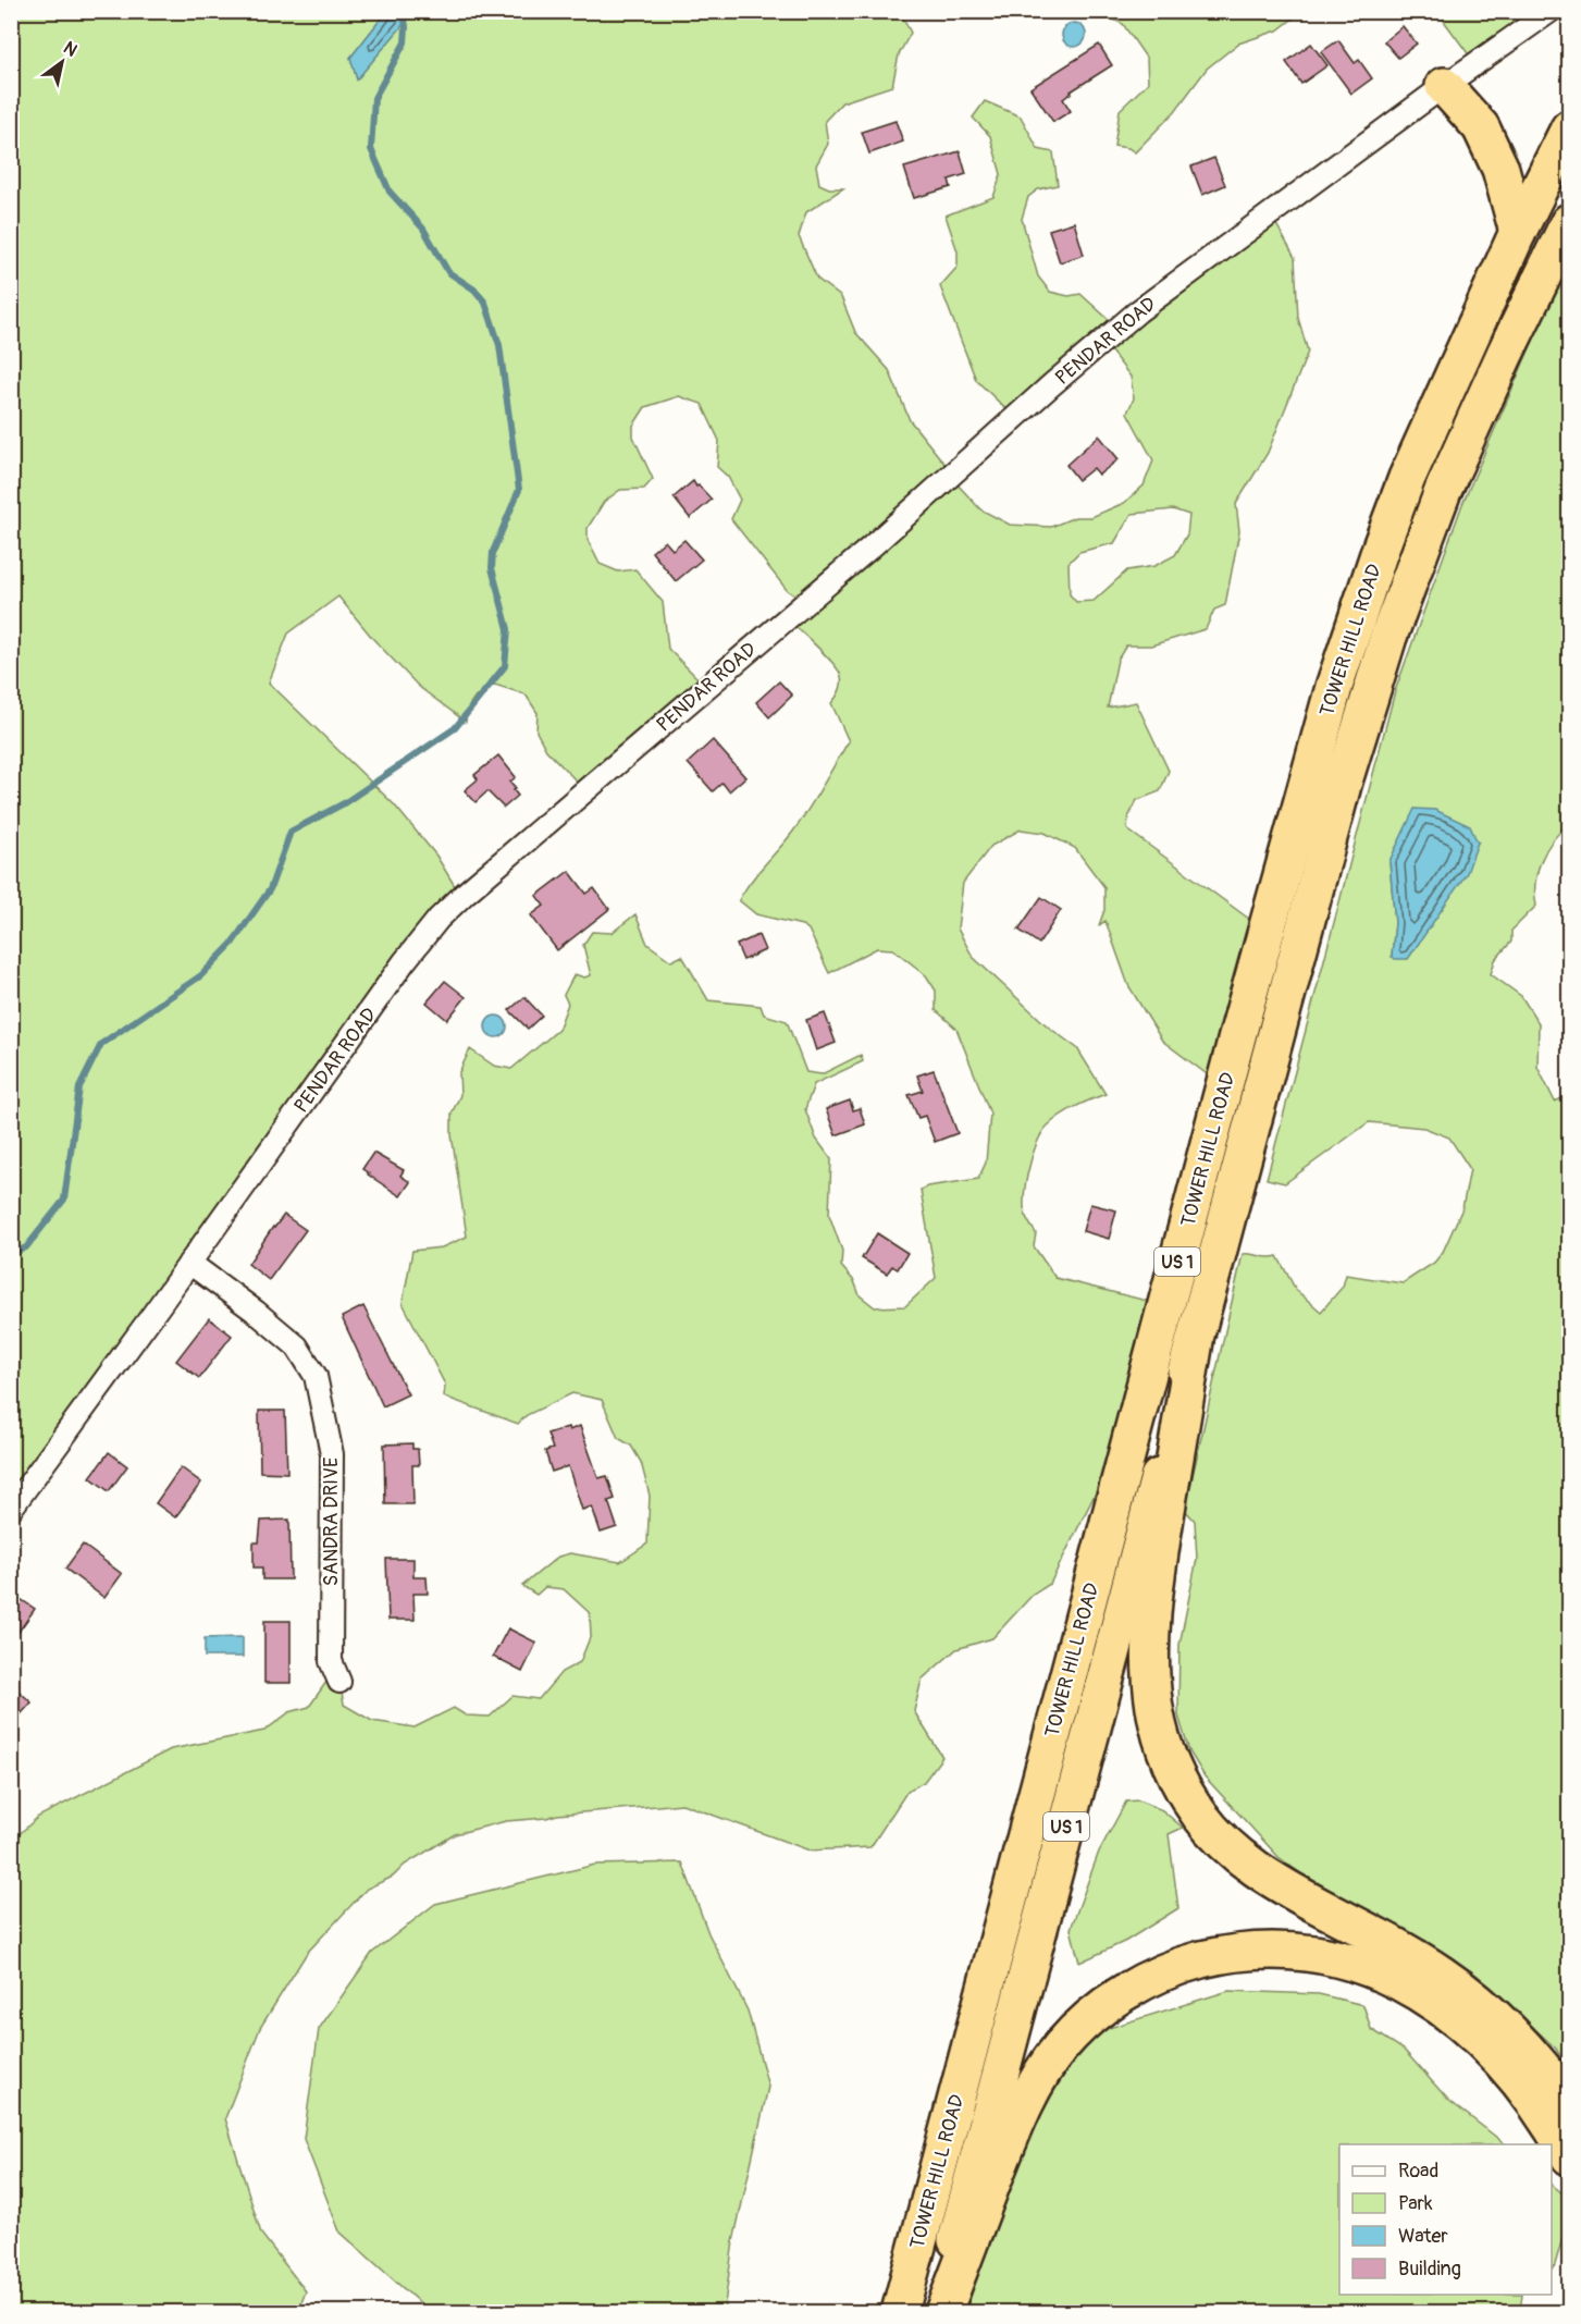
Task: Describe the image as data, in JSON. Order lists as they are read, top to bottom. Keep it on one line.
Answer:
{"streets":{"highway":["TOWER HILL ROAD","US 1"],"street":["PENDAR ROAD","SANDRA DRIVE"]},"crossings":[["PENDAR ROAD","SANDRA DRIVE"]],"legend":["Road","Park","Water","Building"],"north":"top right"}
